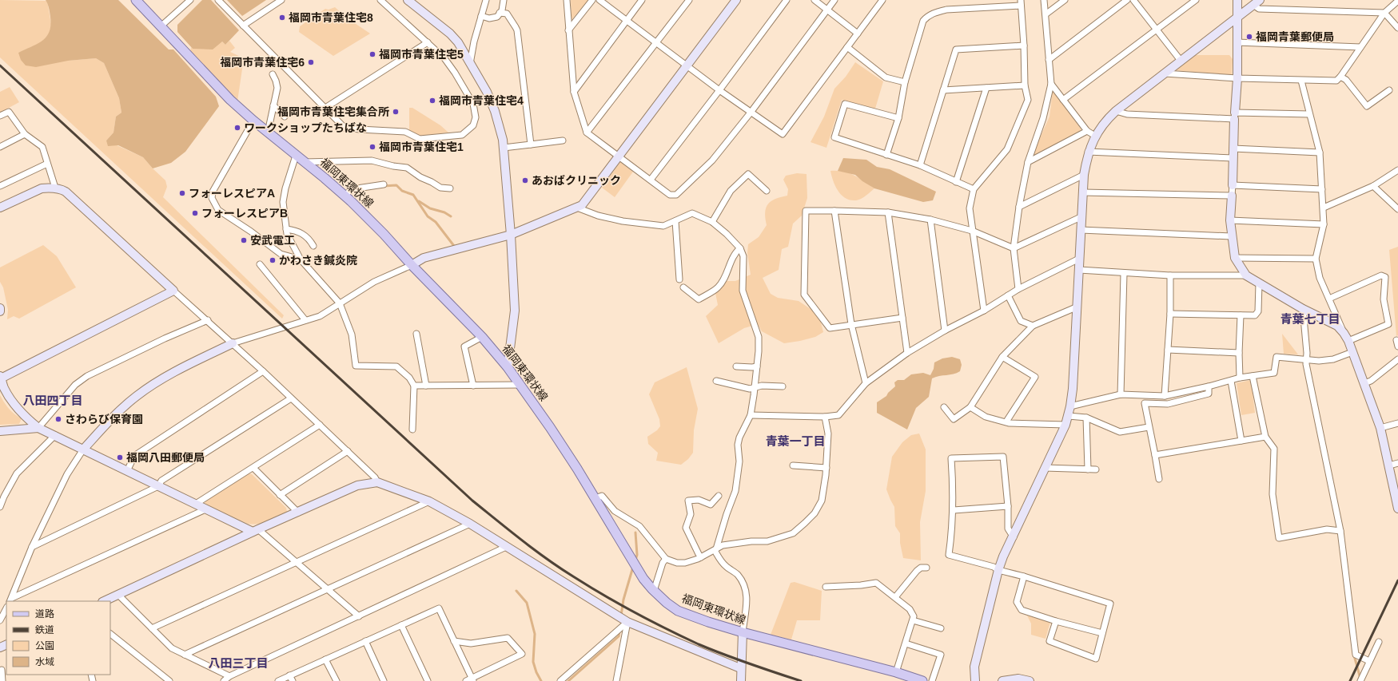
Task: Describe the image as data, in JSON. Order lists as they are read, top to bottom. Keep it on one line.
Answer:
{"streets":{"main road":["福岡東環状線"]},"districts":["青葉七丁目","八田四丁目","青葉一丁目","八田三丁目"],"places":["福岡市青葉住宅8","福岡青葉郵便局","福岡市青葉住宅5","福岡市青葉住宅6","福岡市青葉住宅4","福岡市青葉住宅集合所","ワークショップたちばな","福岡市青葉住宅1","あおばクリニック","フォーレスピアA","フォーレスピアB","安武電工","かわさき鍼炎院","さわらび保育園","福岡八田郵便局"],"legend":["道路","鉄道","公園","水域"]}
